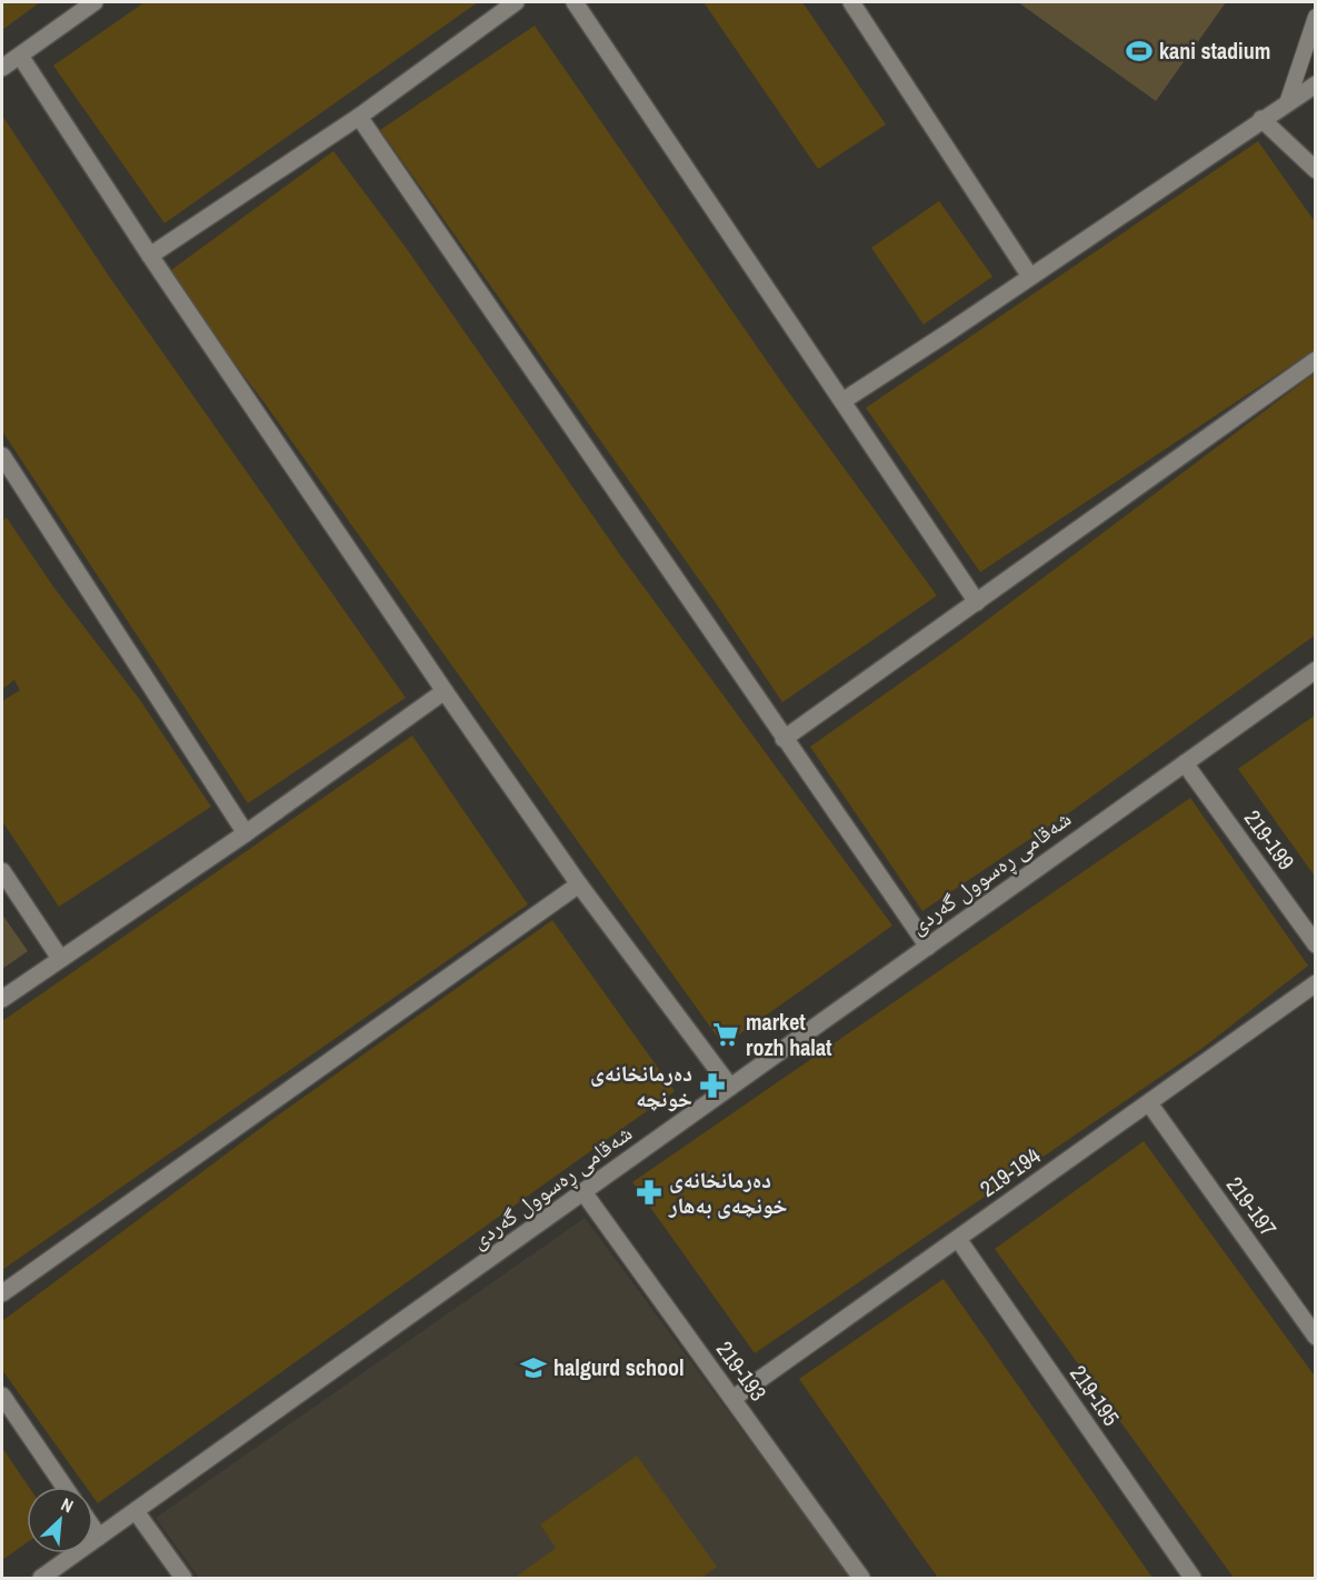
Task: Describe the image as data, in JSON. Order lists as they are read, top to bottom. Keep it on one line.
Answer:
{"streets":{"street":["219-199","شەقامی ڕەسوول گەردی","219-194","219-197","219-193","219-195"]},"crossings":[["219-199","شەقامی ڕەسوول گەردی"],["شەقامی ڕەسوول گەردی","219-193"],["219-194","219-197"],["219-194","219-193"],["219-194","219-195"]],"places":{"sports":["kani stadium"],"supermarket":["market rozh halat"],"pharmacy":["دەرمانخانەی خونچە","دەرمانخانەی خونچەی بەهار"],"school or university":["halgurd school"]},"north":"top right"}
